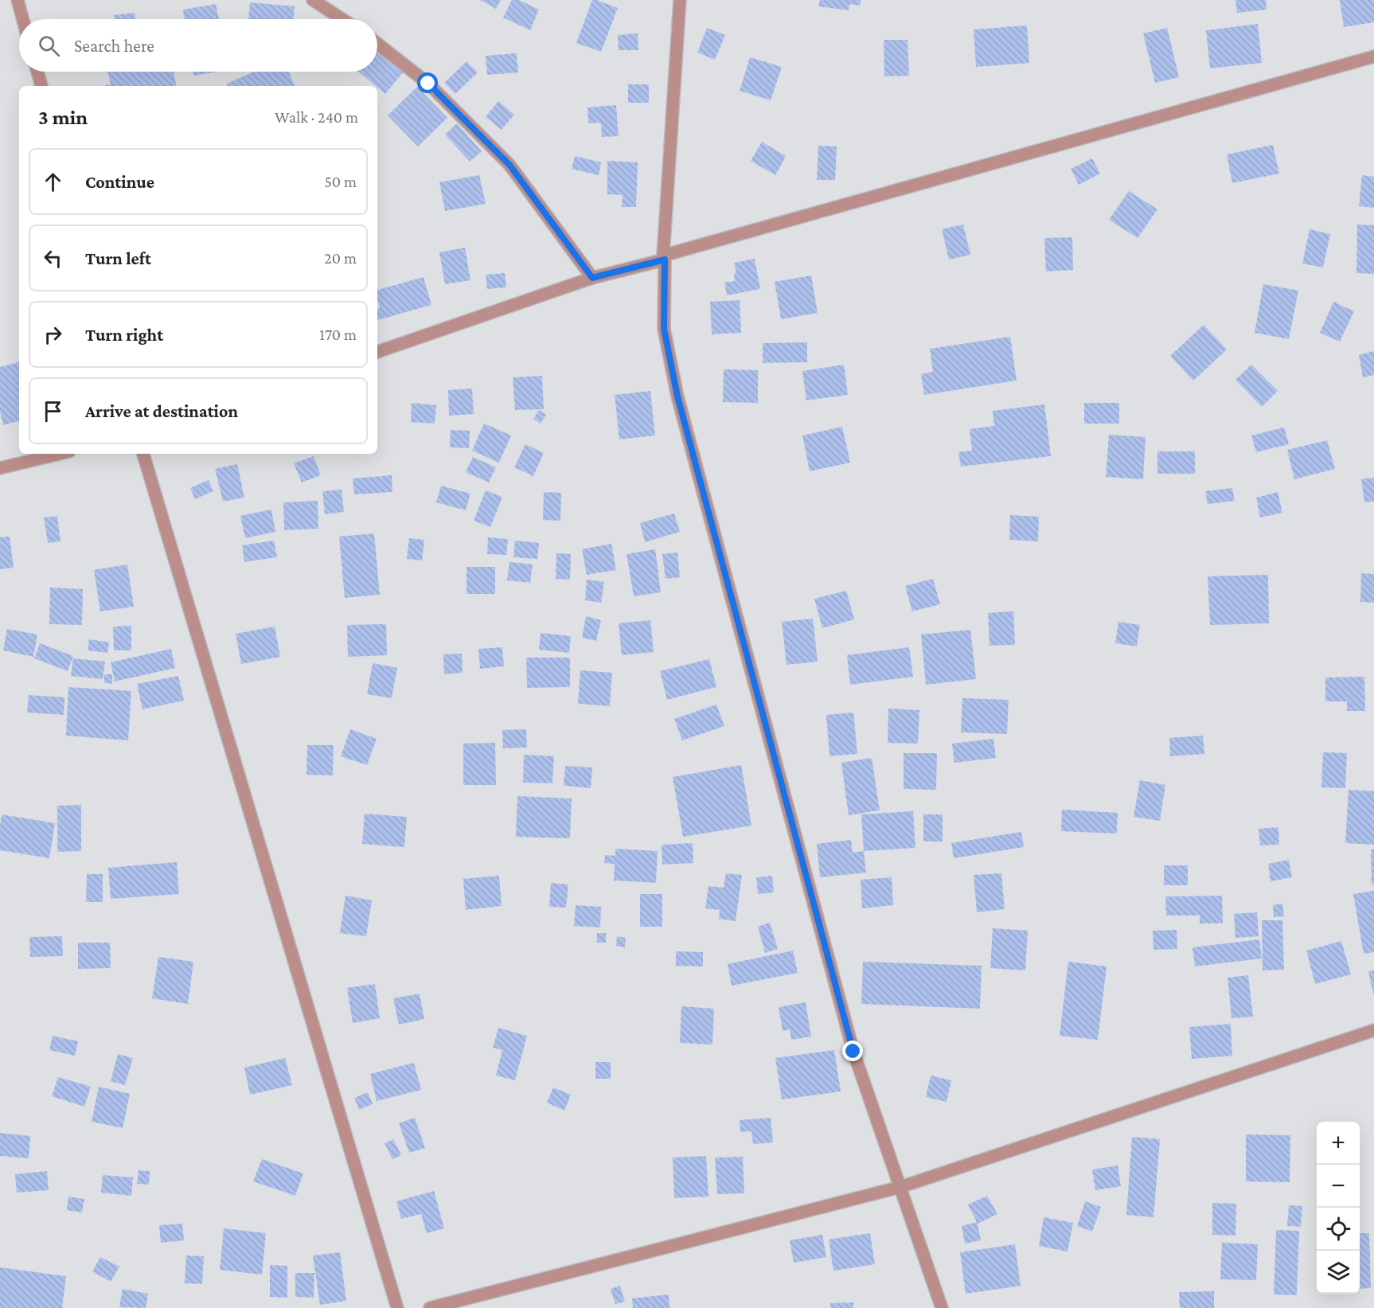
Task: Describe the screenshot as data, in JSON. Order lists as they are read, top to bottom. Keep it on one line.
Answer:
{"page":{"search":"Search here","heading":["3 min","Walk · 240 m"],"list":[["Continue","50 m"],["Turn left","20 m"],["Turn right","170 m"],"Arrive at destination"],"map_buttons":["+","−"]}}
